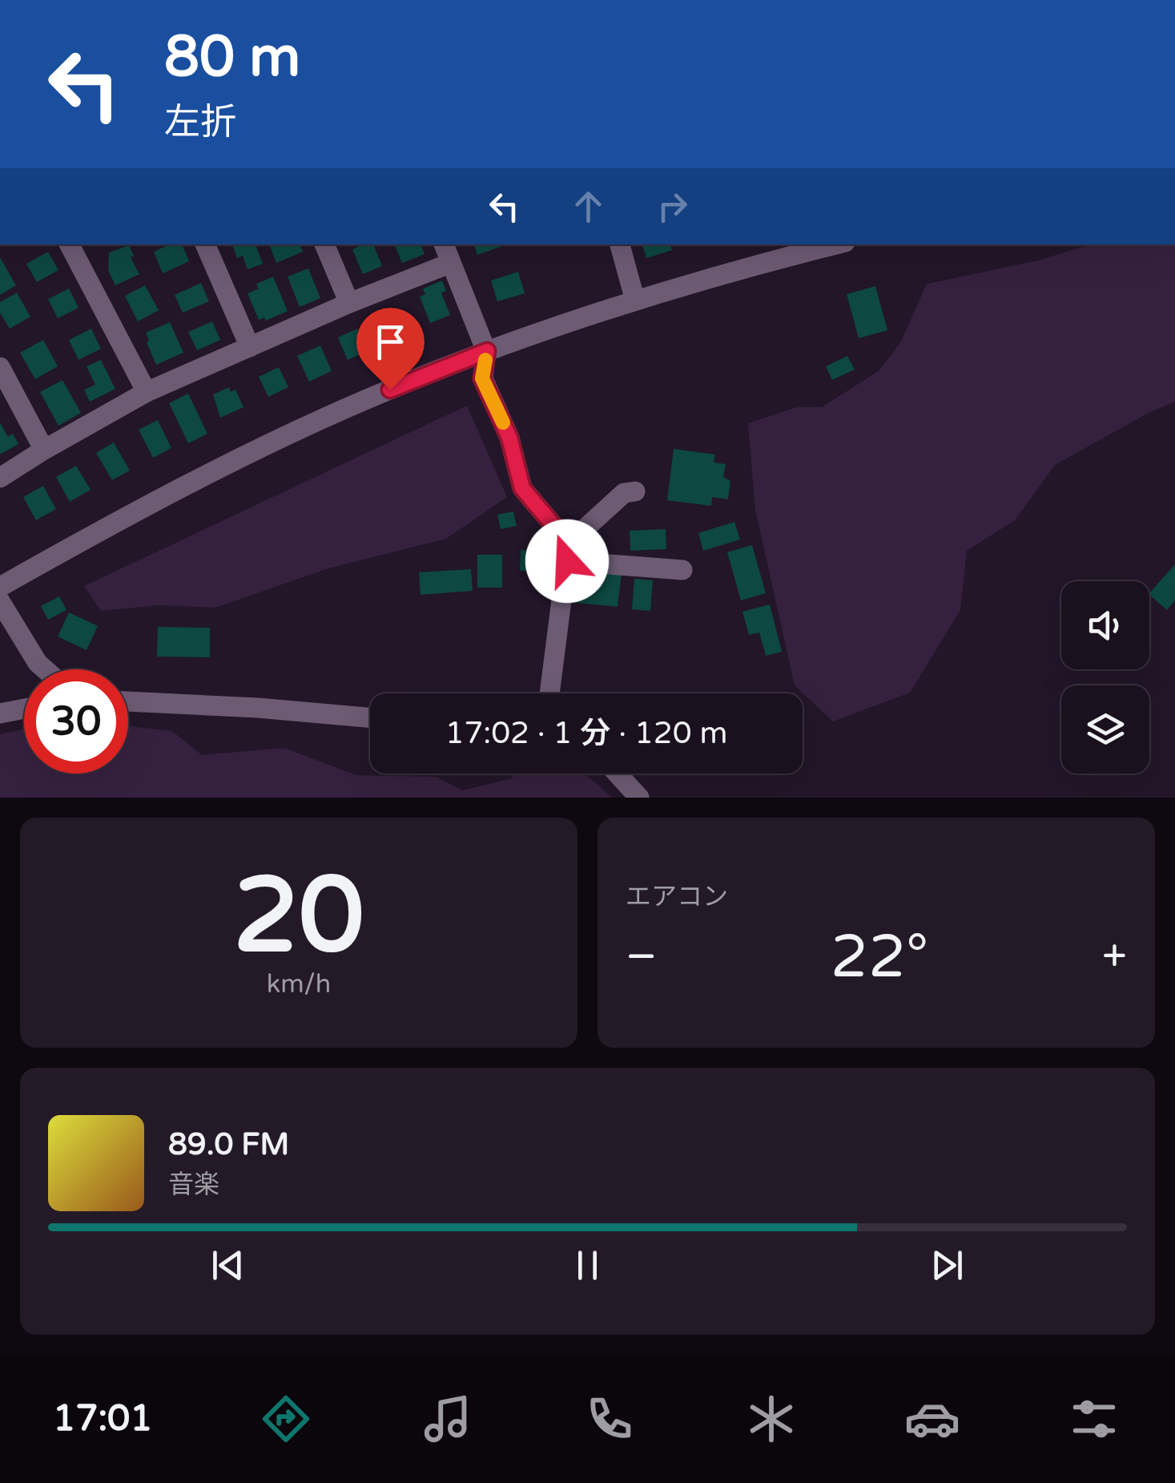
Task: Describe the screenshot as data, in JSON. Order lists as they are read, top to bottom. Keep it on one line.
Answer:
{"page":{"turn":["80 m","左折"],"limit":"30","trip":"17:02 · 1 分 · 120 m","tile":[["20","km/h"],"エアコン"],"heat":["−","22°","+"],"song":["89.0 FM","音楽"],"tabs":"17:01"}}
